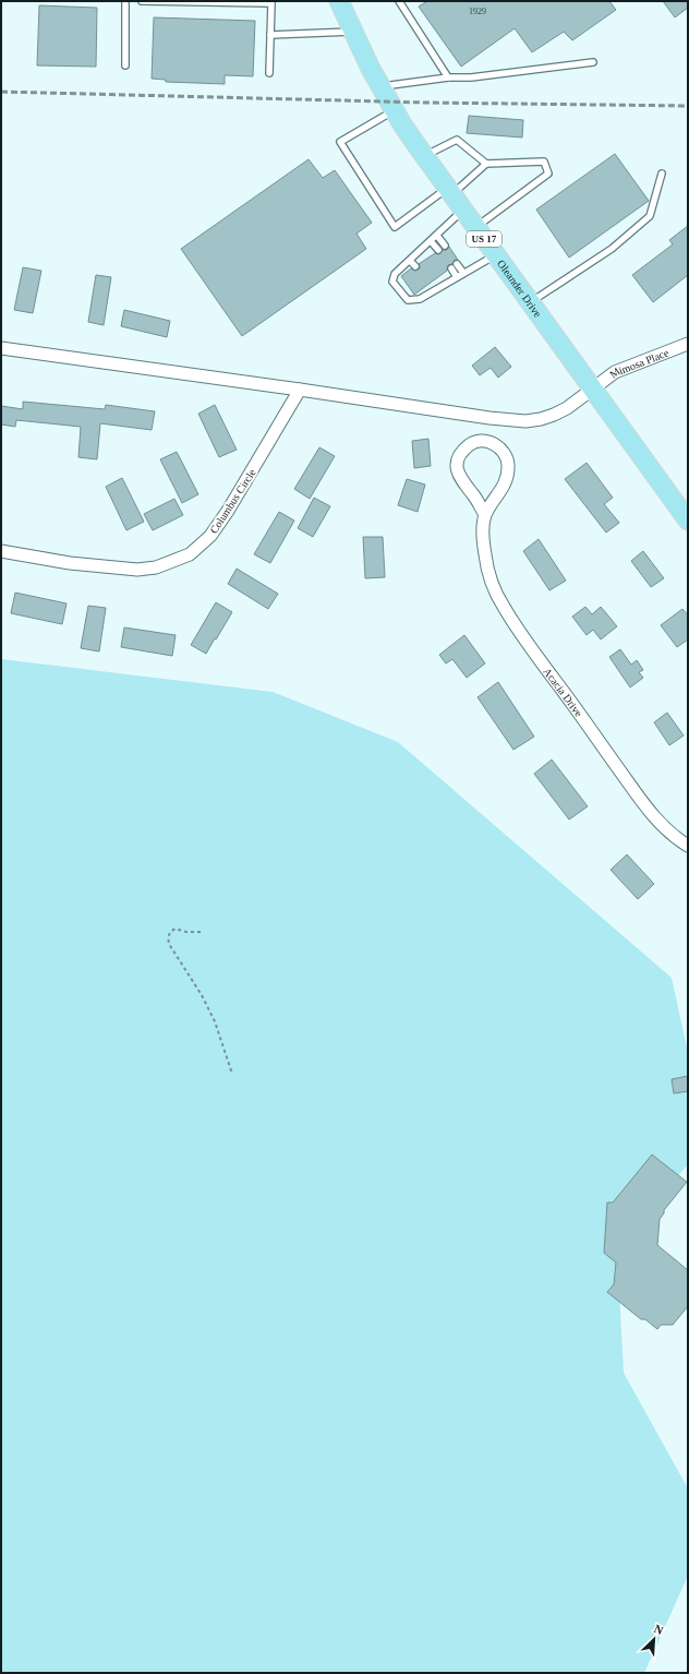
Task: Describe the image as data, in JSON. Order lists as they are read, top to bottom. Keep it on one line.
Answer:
{"streets":{"main road":["US 17","Oleander Drive"],"street":["Mimosa Place","Columbus Circle","Acacia Drive"]},"crossings":[["Oleander Drive","Mimosa Place"]],"house_numbers":["1929"],"north":"top right"}
